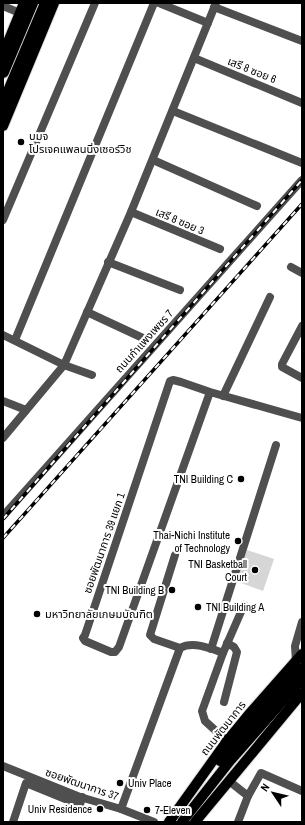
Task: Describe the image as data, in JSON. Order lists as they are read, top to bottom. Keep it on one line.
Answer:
{"streets":{"main road":["ถนนพัฒนาการ"],"street":["เสรี 8 ซอย 6","เสรี 8 ซอย 3","ถนนกำแพงเพชร 7","ซอยพัฒนาการ 39 แยก 1","ซอยพัฒนาการ 37"]},"places":["บมจ โปรเจคแพลนนิ่งเซอร์วิช","TNI Building C","Thai-Nichi Institute of Technology","TNI Basketball Court","TNI Building B","TNI Building A","มหาวิทยาลัยเกษมบัณฑิต","Univ Place","Univ Residence","7-Eleven"],"north":"top left"}
